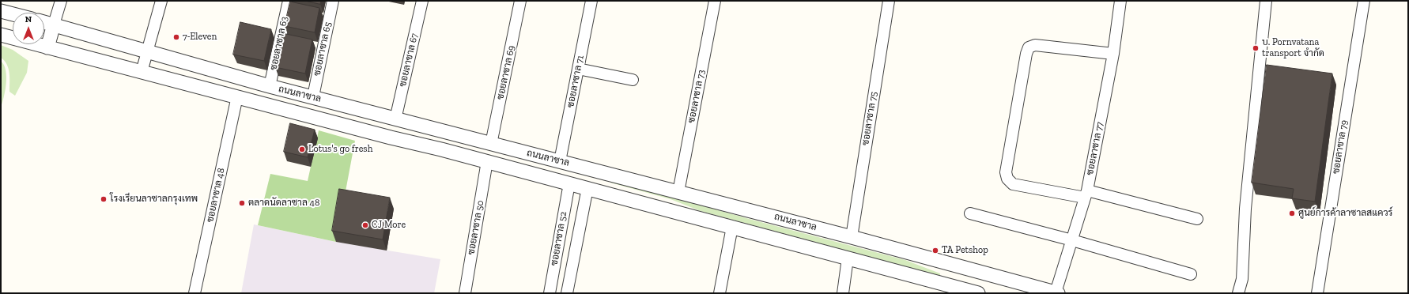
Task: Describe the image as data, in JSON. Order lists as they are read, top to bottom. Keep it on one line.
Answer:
{"streets":{"street":["ซอยลาซาล 63","ซอยลาซาล 65","ซอยลาซาล 67","ซอยลาซาล 69","ซอยลาซาล 71","ถนนลาซาล","ซอยลาซาล 73","ซอยลาซาล 75","ซอยลาซาล 79","ซอยลาซาล 77","ซอยลาซาล 48","ซอยลาซาล 50","ซอยลาซาล 52"]},"crossings":[["ซอยลาซาล 63","ถนนลาซาล"],["ซอยลาซาล 65","ถนนลาซาล"],["ซอยลาซาล 67","ถนนลาซาล"],["ซอยลาซาล 69","ถนนลาซาล"],["ซอยลาซาล 71","ถนนลาซาล"],["ถนนลาซาล","ซอยลาซาล 73"],["ถนนลาซาล","ซอยลาซาล 75"],["ถนนลาซาล","ซอยลาซาล 77"],["ถนนลาซาล","ซอยลาซาล 48"],["ถนนลาซาล","ซอยลาซาล 50"],["ถนนลาซาล","ซอยลาซาล 52"]],"places":["7-Eleven","บ. Pornvatana transport จำกัด","Lotus's go fresh","โรงเรียนลาซาลกรุงเทพ","ตลาดนัดลาซาล 48","ศูนย์การค้าลาซาลสแควร์","CJ More","TA Petshop"],"north":"top"}
